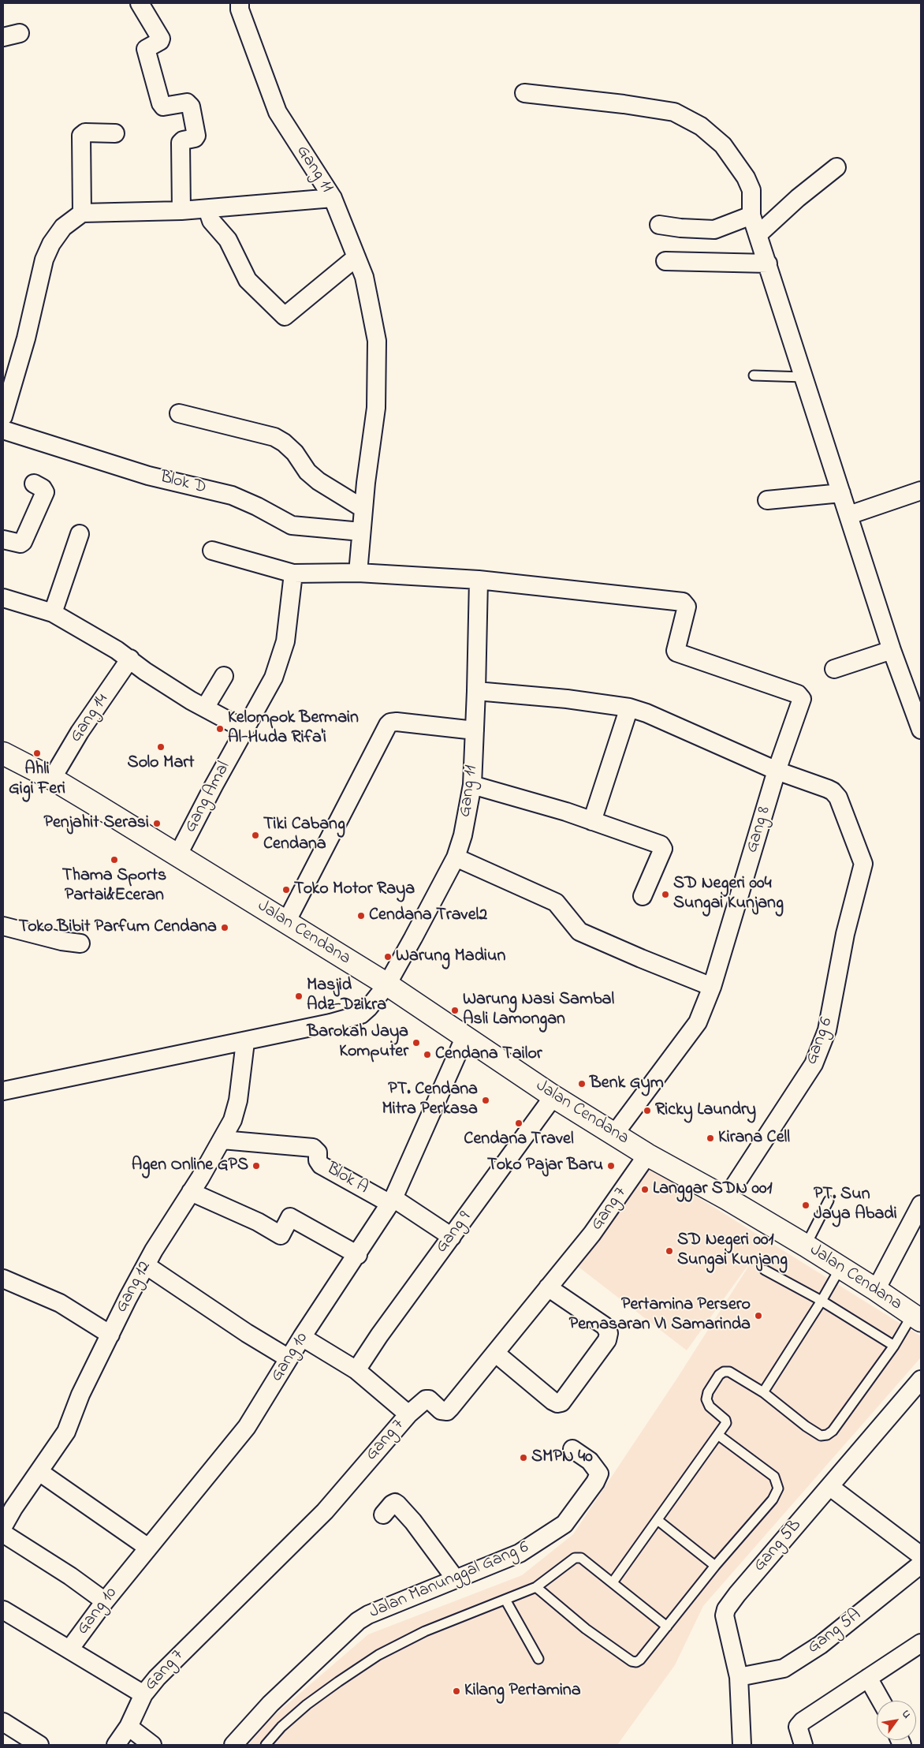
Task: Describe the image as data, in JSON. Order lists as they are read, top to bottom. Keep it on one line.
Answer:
{"streets":{"street":["Gang 11","Blok D","Gang 14","Gang Amal","Gang 8","Jalan Cendana","Gang 6","Blok A","Gang 7","Gang 9","Gang 12","Gang 10","Gang 5B","Jalan Manunggal Gang 6","Gang 5A"]},"crossings":[["Gang 11","Blok D"],["Gang 11","Gang 8"],["Gang 11","Jalan Cendana"],["Gang 14","Jalan Cendana"],["Gang Amal","Jalan Cendana"],["Gang 8","Jalan Cendana"],["Gang 8","Gang 6"],["Jalan Cendana","Gang 6"],["Jalan Cendana","Gang 7"],["Jalan Cendana","Gang 9"],["Jalan Cendana","Gang 10"],["Blok A","Gang 9"],["Blok A","Gang 12"],["Blok A","Gang 10"],["Gang 5B","Gang 5A"]],"places":["Kelompok Bermain Al-Huda Rifa'i","Solo Mart","Ahli Gigi Feri","Penjahit Serasi","Tiki Cabang Cendana","Thama Sports Partai&Eceran","Toko Motor Raya","SD Negeri 004 Sungai Kunjang","Cendana Travel2","Toko Bibit Parfum Cendana","Warung Madiun","Masjid Adz-Dzikra","Warung Nasi Sambal Asli Lamongan","Barokah Jaya Komputer","Cendana Tailor","Benk Gym","PT. Cendana Mitra Perkasa","Ricky Laundry","Cendana Travel","Kirana Cell","Agen Online GPS","Toko Pajar Baru","Langgar SDN 001","PT. Sun Jaya Abadi","SD Negeri 001 Sungai Kunjang","Pertamina Persero Pemasaran VI Samarinda","SMPN 40","Kilang Pertamina"],"north":"top right"}
